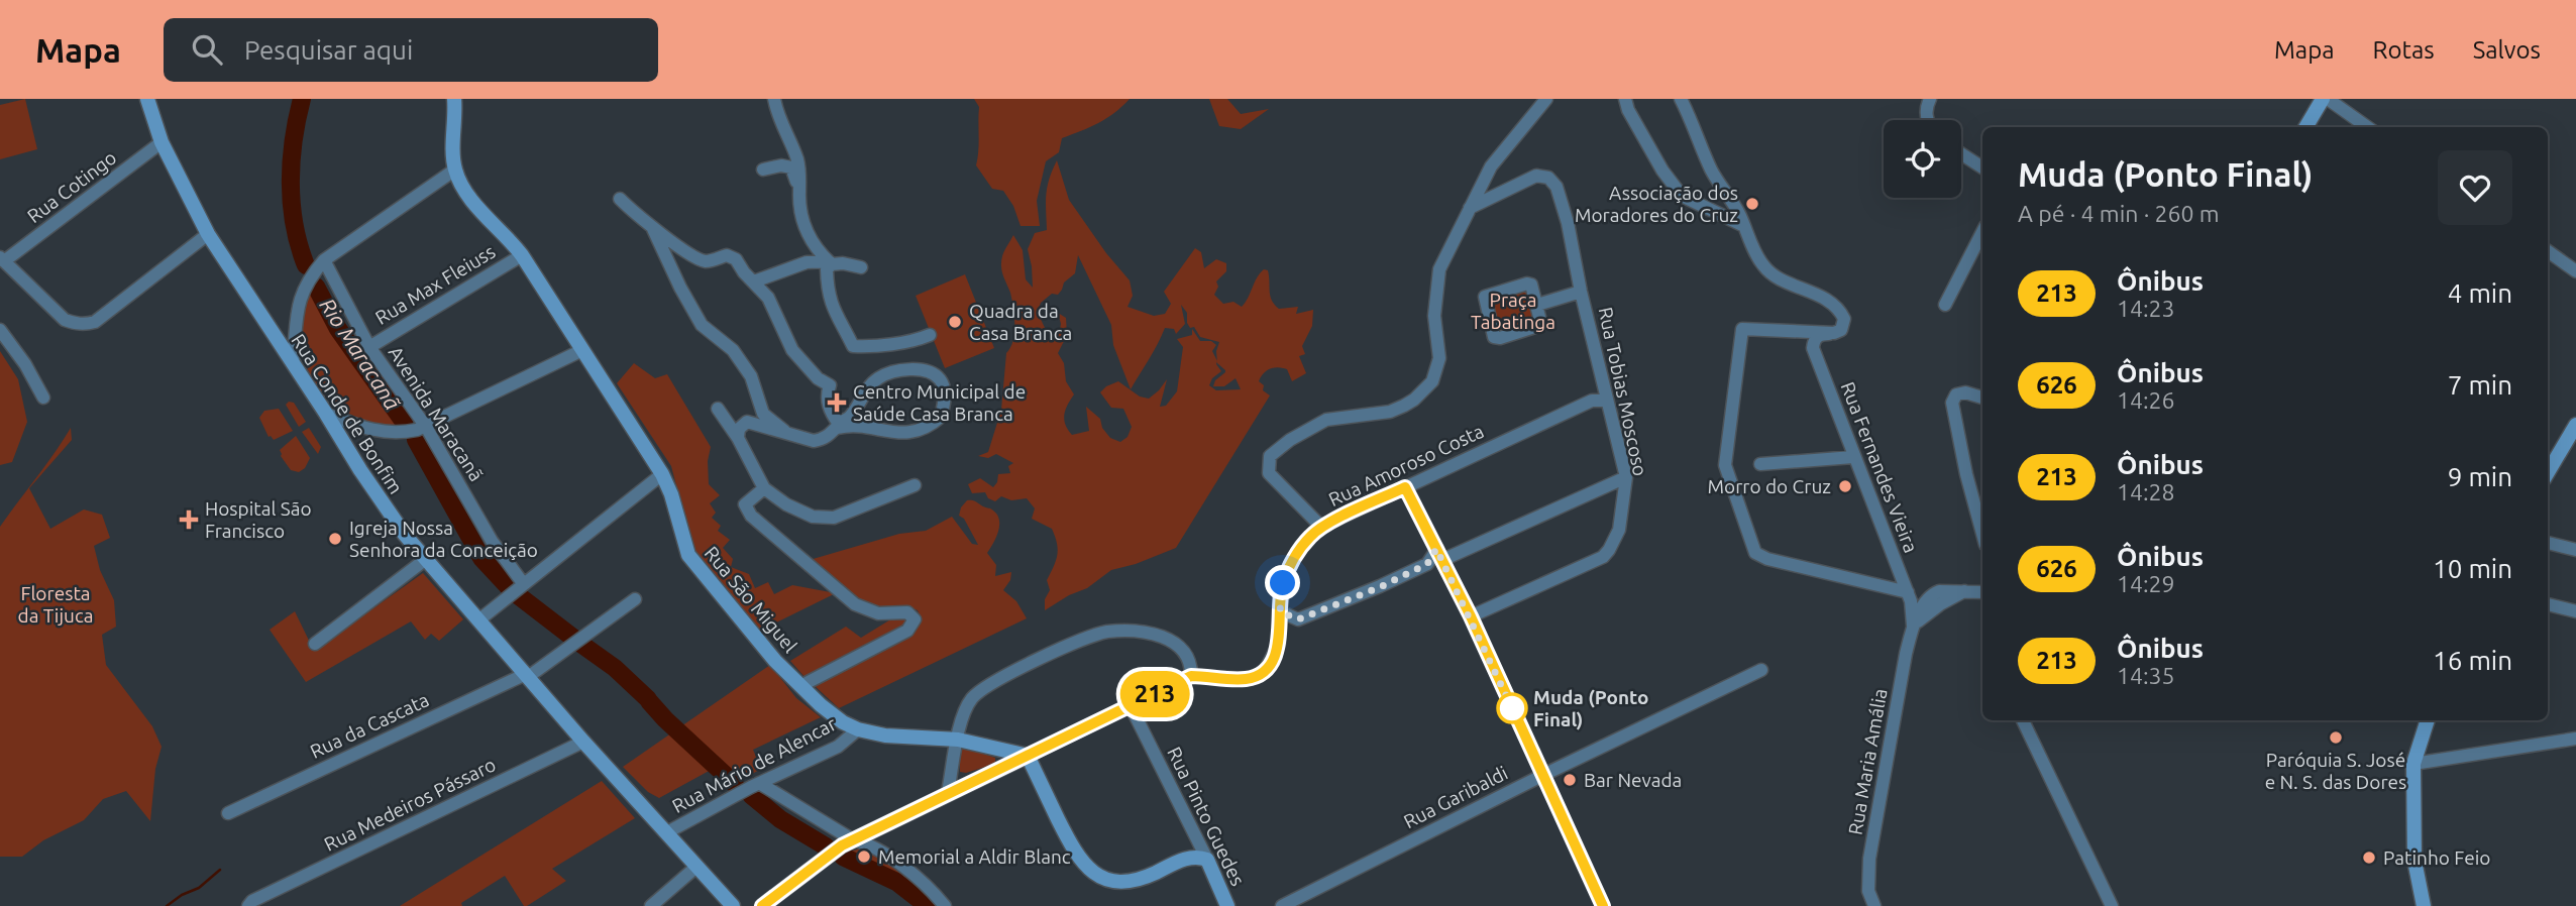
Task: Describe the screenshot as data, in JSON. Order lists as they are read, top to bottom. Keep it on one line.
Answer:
{"streets":{"street":["Rua Cotingo","Rua Max Fleiuss","Rua Tobias Moscoso","Rua Conde de Bonfim","Avenida Maracanã","Rua Amoroso Costa","Rua Fernandes Vieira","Rua São Miguel","Rua da Cascata","Rua Maria Amália","Rua Mário de Alencar","Rua Garibaldi","Rua Medeiros Pássaro","Rua Pinto Guedes"]},"crossings":[["Rua Cotingo","Rua Conde de Bonfim"],["Rua Max Fleiuss","Avenida Maracanã"],["Rua Max Fleiuss","Rua São Miguel"],["Rua Tobias Moscoso","Rua Amoroso Costa"],["Rua Conde de Bonfim","Rua da Cascata"],["Rua Conde de Bonfim","Rua Mário de Alencar"],["Rua Conde de Bonfim","Rua Medeiros Pássaro"],["Rua Fernandes Vieira","Rua Maria Amália"],["Rua São Miguel","Rua Mário de Alencar"]],"water":["Rio Maracanã"],"parks":["Praça Tabatinga","Floresta da Tijuca"],"places":{"other":["Associação dos Moradores do Cruz","Quadra da Casa Branca","Morro do Cruz","Igreja Nossa Senhora da Conceição","Muda (Ponto Final)","Paróquia S. José e N. S. das Dores","Bar Nevada","Memorial a Aldir Blanc","Patinho Feio"],"health":["Centro Municipal de Saúde Casa Branca","Hospital São Francisco"]},"lines":["bus line 213"],"page":{"header":"Mapa","search":"Pesquisar aqui","nav":["Mapa","Rotas","Salvos"],"on_map":"213","heading":["Muda (Ponto Final)","A pé · 4 min · 260 m"],"list":[{"mark":"213","name":"Ônibus","note":"14:23","value":"4 min"},{"mark":"626","name":"Ônibus","note":"14:26","value":"7 min"},{"mark":"213","name":"Ônibus","note":"14:28","value":"9 min"},{"mark":"626","name":"Ônibus","note":"14:29","value":"10 min"},{"mark":"213","name":"Ônibus","note":"14:35","value":"16 min"}]}}
